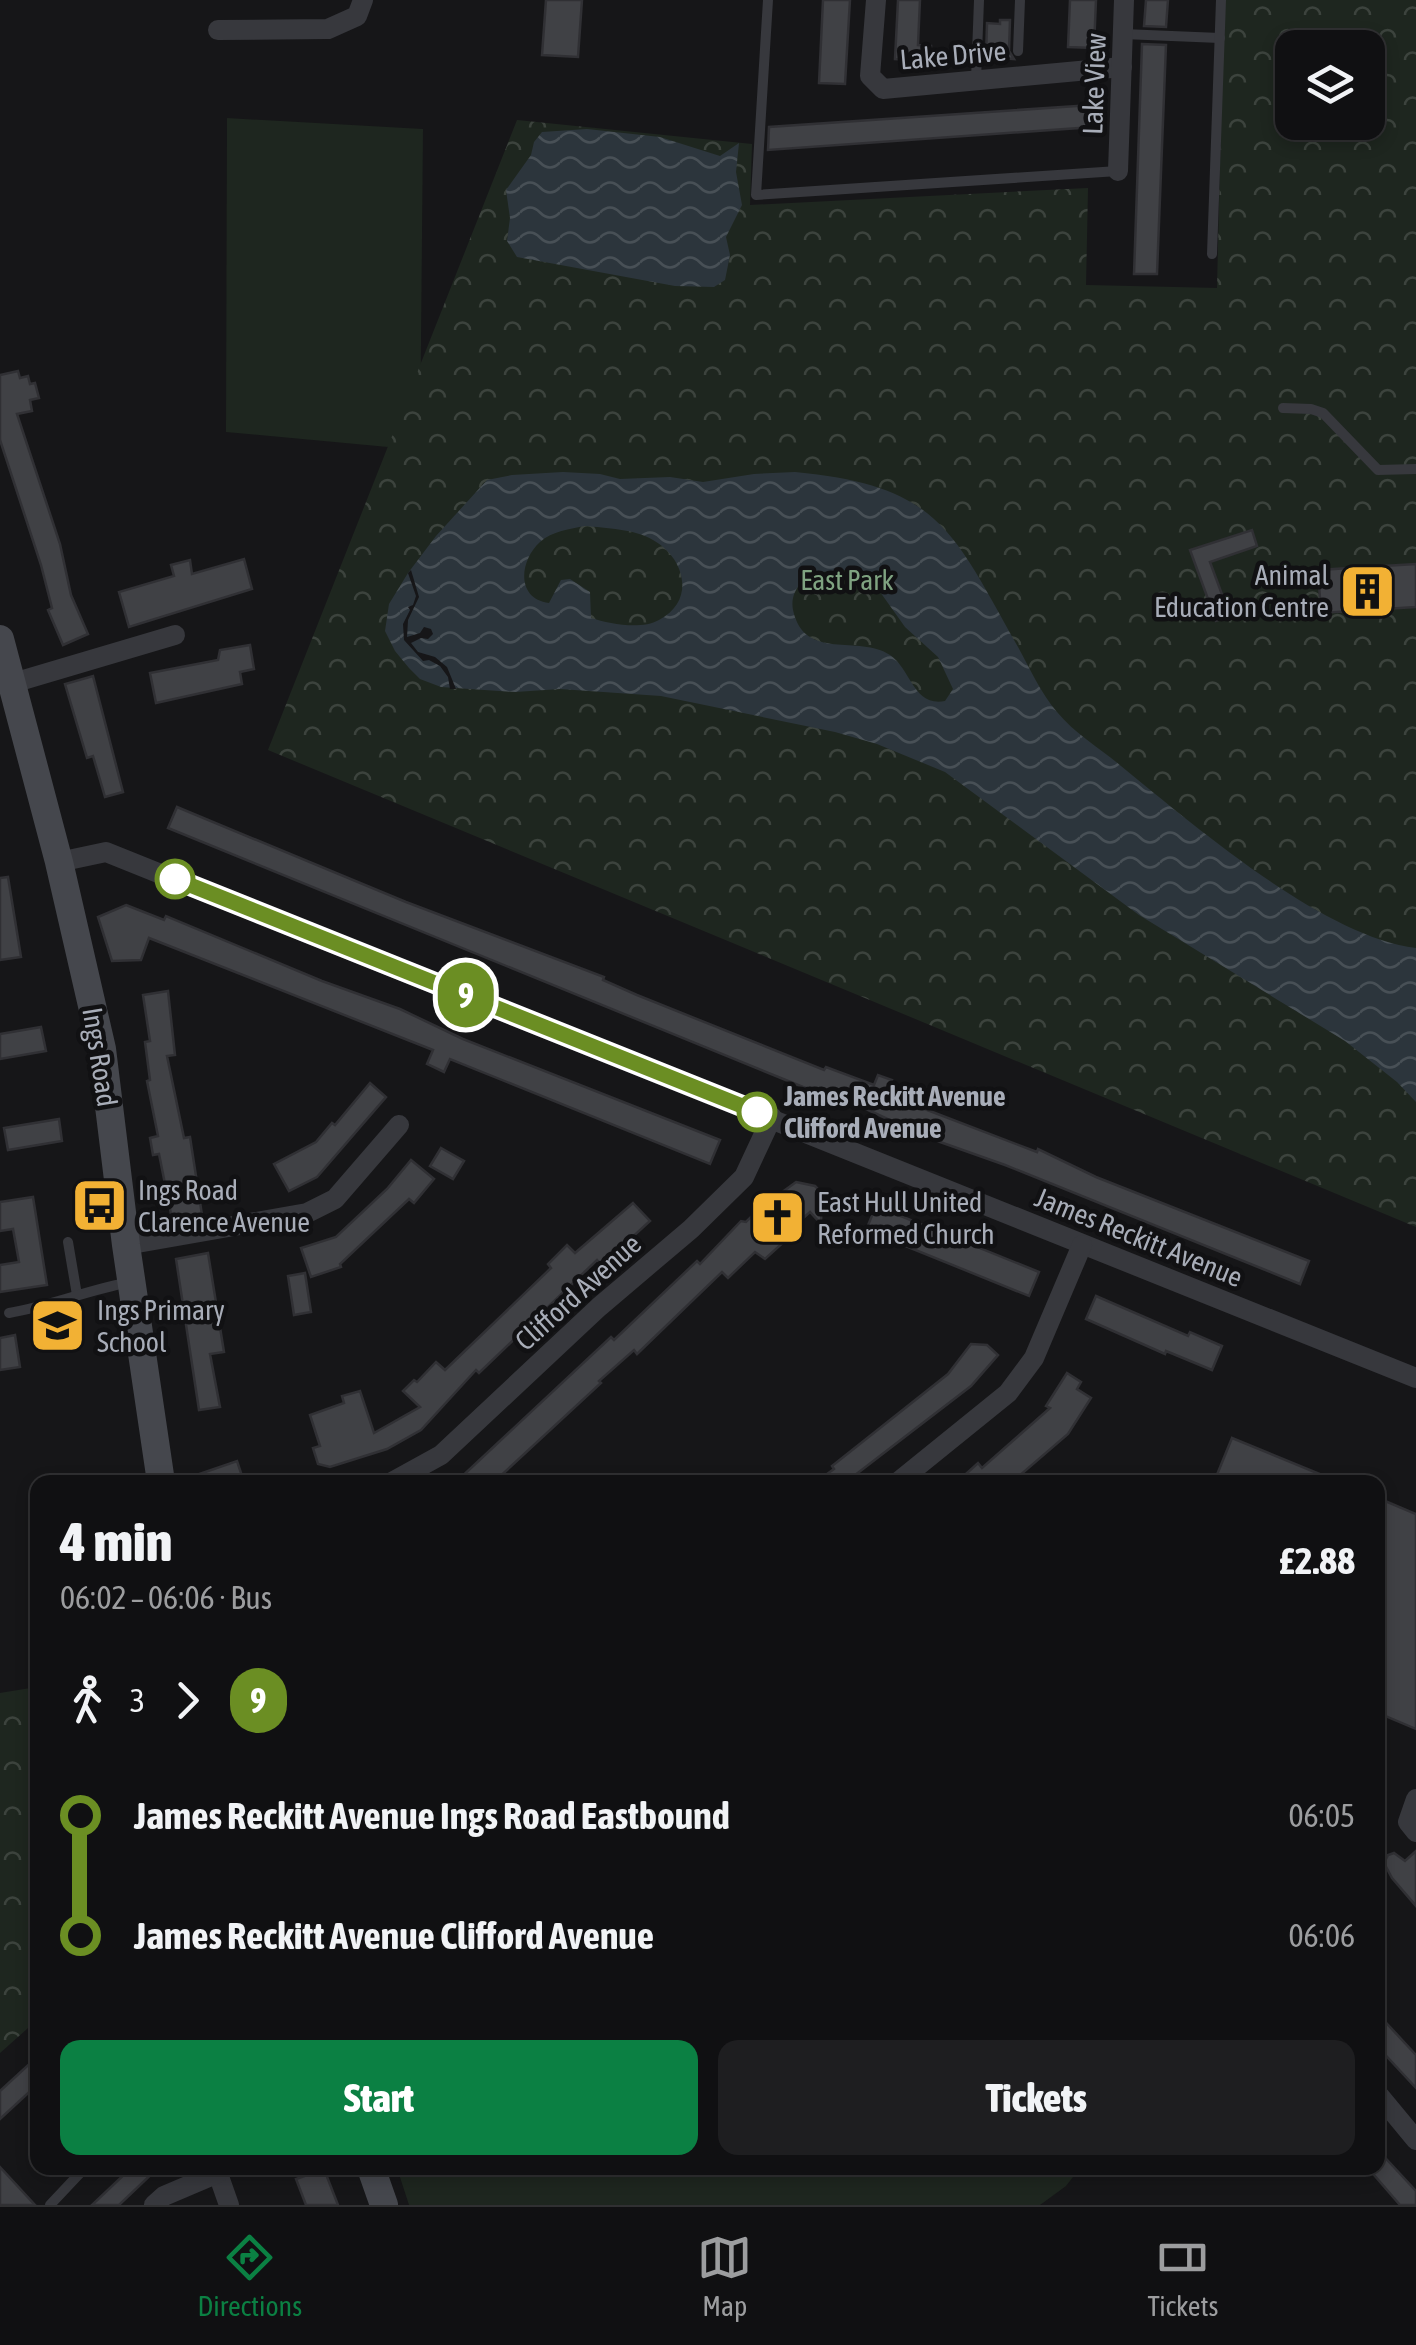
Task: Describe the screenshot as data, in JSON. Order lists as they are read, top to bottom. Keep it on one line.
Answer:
{"streets":{"street":["Lake Drive","Lake View","Ings Road","James Reckitt Avenue","Clifford Avenue"]},"crossings":[["Lake Drive","Lake View"],["Ings Road","James Reckitt Avenue"],["James Reckitt Avenue","Clifford Avenue"]],"parks":["East Park"],"places":{"building":["Animal Education Centre"],"other":["James Reckitt Avenue Clifford Avenue"],"bus stop":["Ings Road Clarence Avenue"],"church":["East Hull United Reformed Church"],"school or university":["Ings Primary School"]},"lines":["bus line 9"],"page":{"on_map":"9","heading":["4 min","06:02 – 06:06 · Bus","£2.88"],"legs":["3","9"],"list":[{"name":"James Reckitt Avenue Ings Road Eastbound","value":"06:05"},{"name":"James Reckitt Avenue Clifford Avenue","value":"06:06"}],"buttons":["Start","Tickets"],"tabs":["Directions","Map","Tickets"]}}
